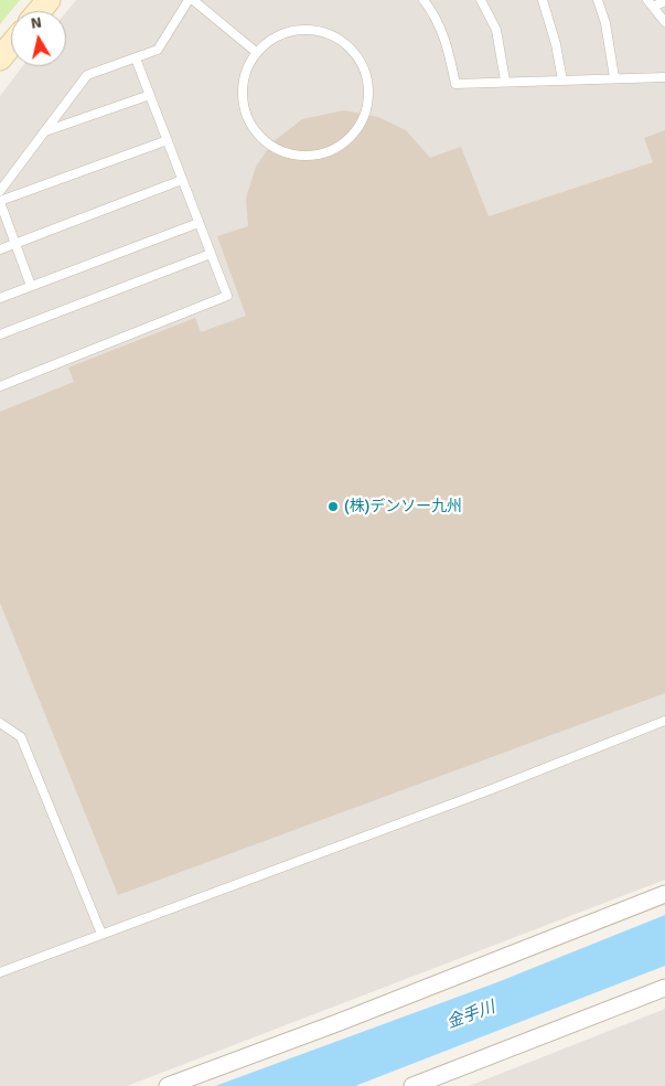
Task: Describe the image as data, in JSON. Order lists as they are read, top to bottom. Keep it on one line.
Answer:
{"water":["金手川"],"places":["(株)デンソー九州"],"north":"top"}
